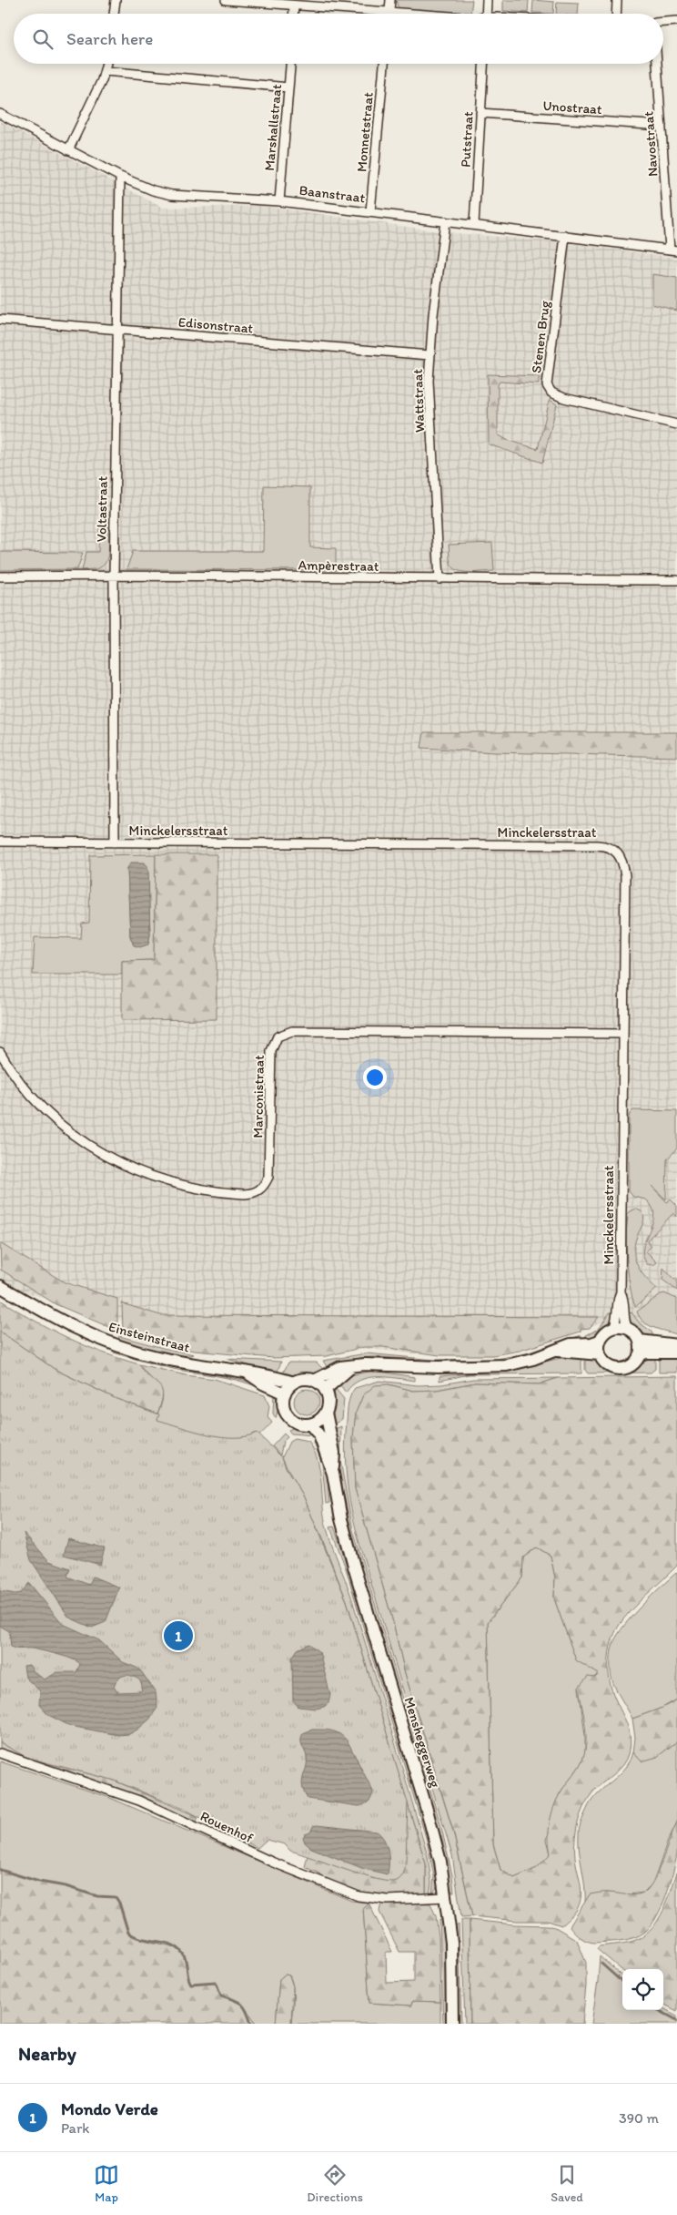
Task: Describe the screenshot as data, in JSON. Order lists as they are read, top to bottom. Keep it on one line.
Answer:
{"streets":{"main road":["Einsteinstraat","Mensheggerweg"],"street":["Unostraat","Marshallstraat","Monnetstraat","Putstraat","Navostraat","Baanstraat","Edisonstraat","Stenen Brug","Wattstraat","Voltastraat","Ampèrestraat","Minckelersstraat","Marconistraat","Rouenhof"]},"crossings":[["Unostraat","Putstraat"],["Unostraat","Navostraat"],["Marshallstraat","Baanstraat"],["Monnetstraat","Baanstraat"],["Putstraat","Baanstraat"],["Navostraat","Baanstraat"],["Baanstraat","Stenen Brug"],["Baanstraat","Wattstraat"],["Baanstraat","Voltastraat"],["Edisonstraat","Wattstraat"],["Edisonstraat","Voltastraat"],["Wattstraat","Ampèrestraat"],["Voltastraat","Ampèrestraat"],["Voltastraat","Minckelersstraat"],["Minckelersstraat","Marconistraat"],["Einsteinstraat","Mensheggerweg"],["Mensheggerweg","Rouenhof"]],"page":{"search":"Search here","pins":"1","heading":"Nearby","list":[{"mark":"1","name":"Mondo Verde","note":"Park","value":"390 m"}],"nav":["Map","Directions","Saved"]}}
